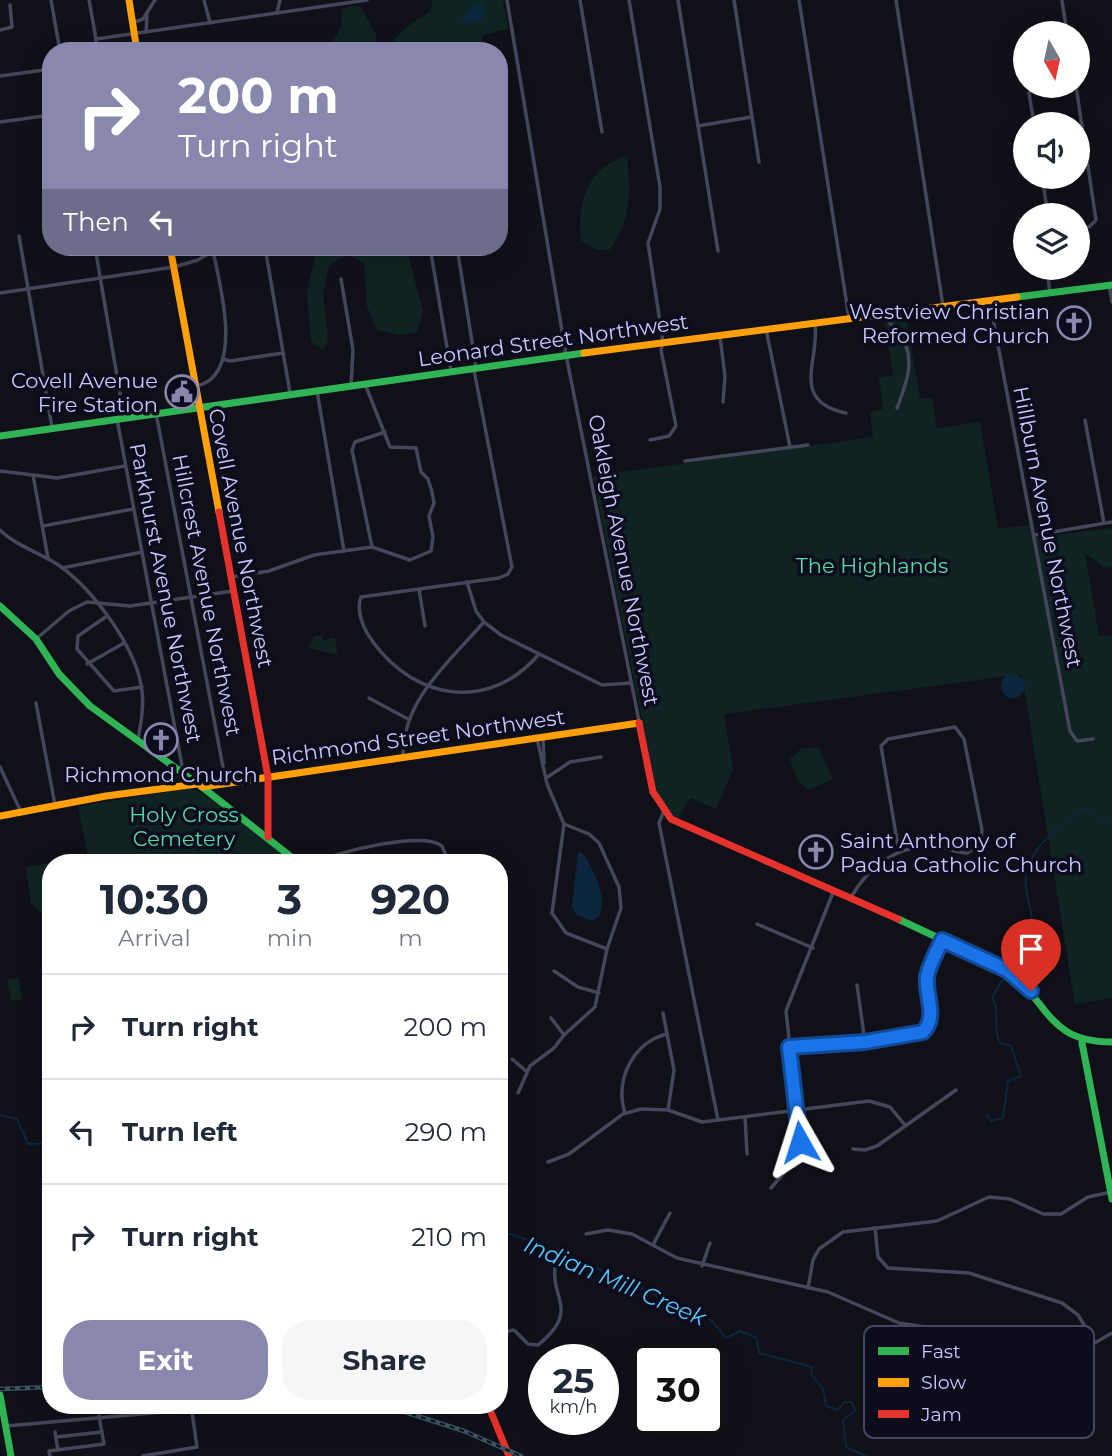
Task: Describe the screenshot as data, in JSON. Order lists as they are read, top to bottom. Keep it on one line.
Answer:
{"streets":{"street":["Leonard Street Northwest","Hillburn Avenue Northwest","Covell Avenue Northwest","Oakleigh Avenue Northwest","Parkhurst Avenue Northwest","Hillcrest Avenue Northwest","Richmond Street Northwest"]},"crossings":[["Leonard Street Northwest","Hillburn Avenue Northwest"],["Leonard Street Northwest","Covell Avenue Northwest"],["Leonard Street Northwest","Oakleigh Avenue Northwest"],["Leonard Street Northwest","Parkhurst Avenue Northwest"],["Leonard Street Northwest","Hillcrest Avenue Northwest"],["Covell Avenue Northwest","Richmond Street Northwest"],["Oakleigh Avenue Northwest","Richmond Street Northwest"],["Hillcrest Avenue Northwest","Richmond Street Northwest"]],"water":["Indian Mill Creek"],"parks":["The Highlands","Holy Cross Cemetery"],"places":{"church":["Westview Christian Reformed Church","Richmond Church","Saint Anthony of Padua Catholic Church"],"public building":["Covell Avenue Fire Station"]},"legend":["Fast","Slow","Jam"],"north":"bottom","page":{"turn":["200 m","Turn right"],"then":"Then","eta":["10:30","Arrival","3","min","920","m"],"list":[{"name":"Turn right","value":"200 m"},{"name":"Turn left","value":"290 m"},{"name":"Turn right","value":"210 m"}],"buttons":["Exit","Share"],"speed":"25 km/h","limit":"30"}}
